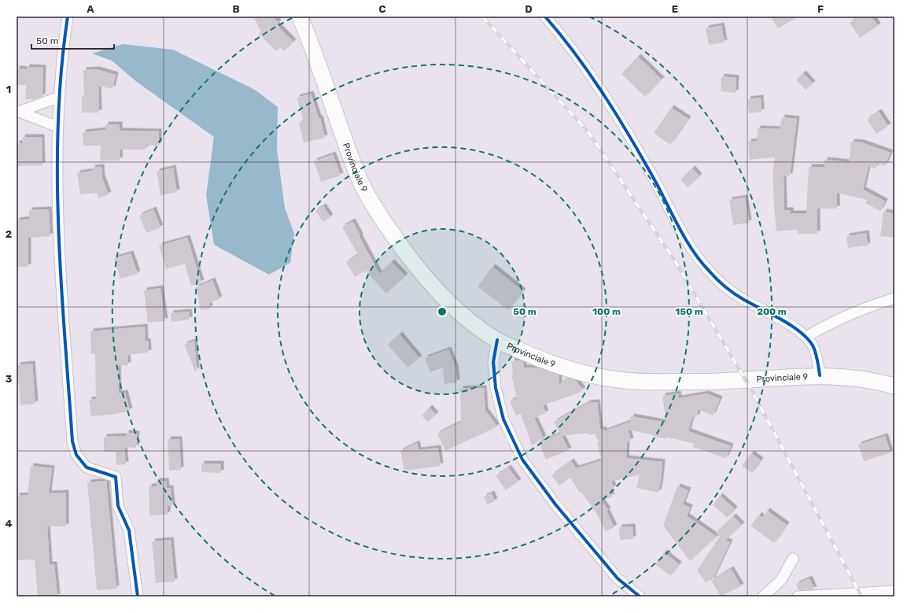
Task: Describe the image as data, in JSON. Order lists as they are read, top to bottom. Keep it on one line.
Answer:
{"streets":{"main road":["Provinciale 9"]},"scale_bar":"50 m","grid":{"columns":["A","B","C","D","E","F"],"rows":["1","2","3","4"]},"rings":["50 m","100 m","150 m","200 m"]}
